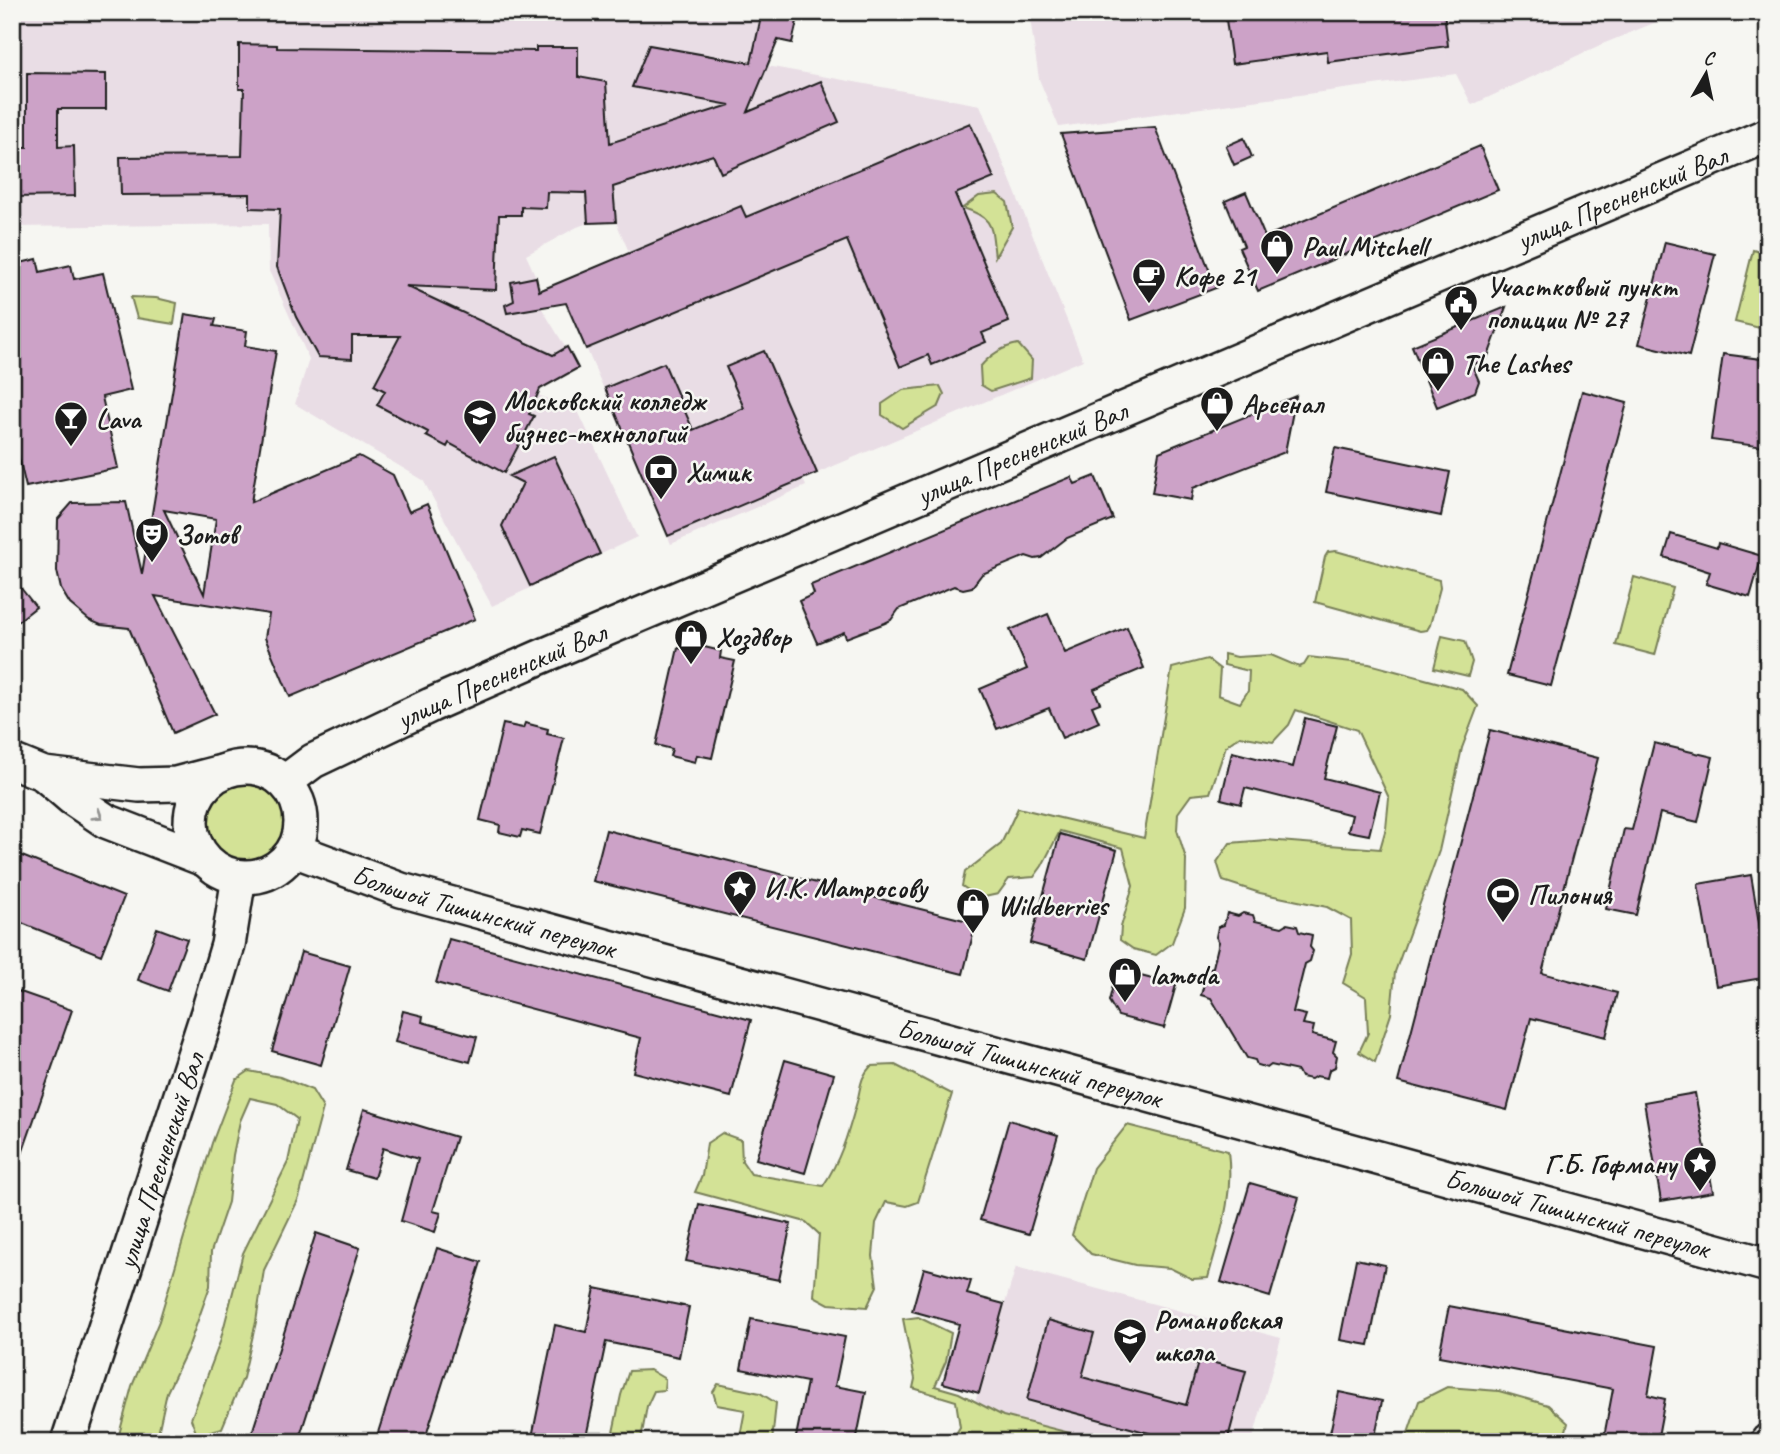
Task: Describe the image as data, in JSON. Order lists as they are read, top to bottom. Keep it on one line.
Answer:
{"streets":{"main road":["улица Пресненский Вал","Большой Тишинский переулок"]},"crossings":[["улица Пресненский Вал","Большой Тишинский переулок"]],"places":{"shop":["Paul Mitchell","The Lashes","Арсенал","Хоздвор","Wildberries","lamoda"],"cafe":["Кофе 21"],"public building":["Участковый пункт полиции № 27"],"school or university":["Московский колледж бизнес-технологий","Романовская школа"],"bar":["Lava"],"bank":["Химик"],"theatre":["Зотов"],"place":["И.К. Матросову","Г.Б. Гофману"],"sports":["Пилония"]},"north":"top"}
